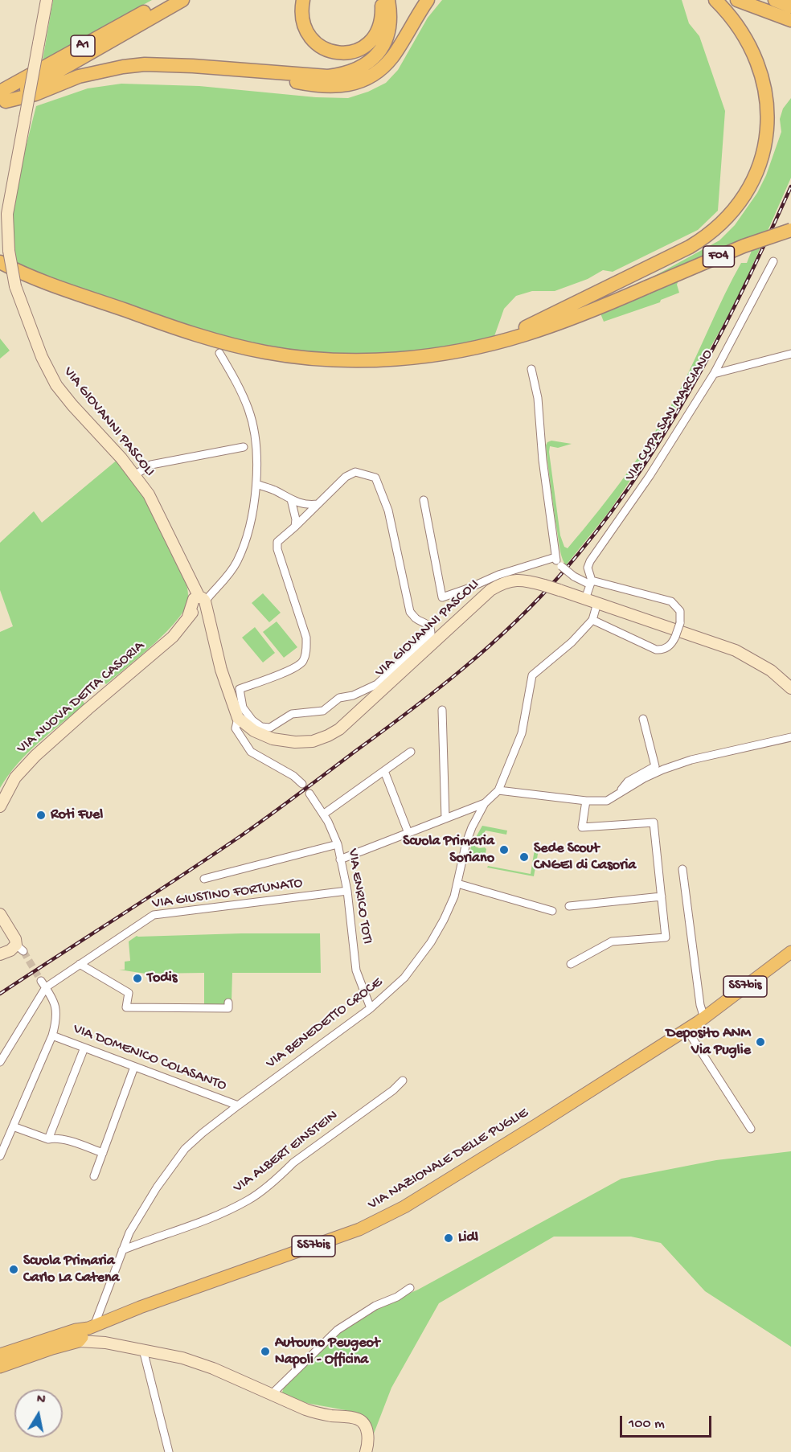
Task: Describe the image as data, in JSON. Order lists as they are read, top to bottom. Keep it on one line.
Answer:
{"streets":{"highway":["A1","F04"],"main road":["SS7bis","VIA NAZIONALE DELLE PUGLIE"],"street":["VIA CUPA SAN MARCIANO","VIA GIOVANNI PASCOLI","VIA NUOVA DETTA CASORIA","VIA GIUSTINO FORTUNATO","VIA ENRICO TOTI","VIA BENEDETTO CROCE","VIA DOMENICO COLASANTO","VIA ALBERT EINSTEIN"]},"crossings":[["VIA CUPA SAN MARCIANO","VIA GIOVANNI PASCOLI"],["VIA GIOVANNI PASCOLI","VIA NUOVA DETTA CASORIA"],["VIA GIOVANNI PASCOLI","VIA BENEDETTO CROCE"],["VIA GIUSTINO FORTUNATO","VIA ENRICO TOTI"],["VIA ENRICO TOTI","VIA BENEDETTO CROCE"],["VIA BENEDETTO CROCE","VIA DOMENICO COLASANTO"],["VIA BENEDETTO CROCE","VIA ALBERT EINSTEIN"],["VIA BENEDETTO CROCE","VIA NAZIONALE DELLE PUGLIE"]],"places":["Roti Fuel","Scuola Primaria Soriano","Sede Scout CNGEI di Casoria","Todis","Deposito ANM Via Puglie","Lidl","Scuola Primaria Carlo La Catena","Autouno Peugeot Napoli - Officina"],"scale_bar":"100 m","north":"top"}
